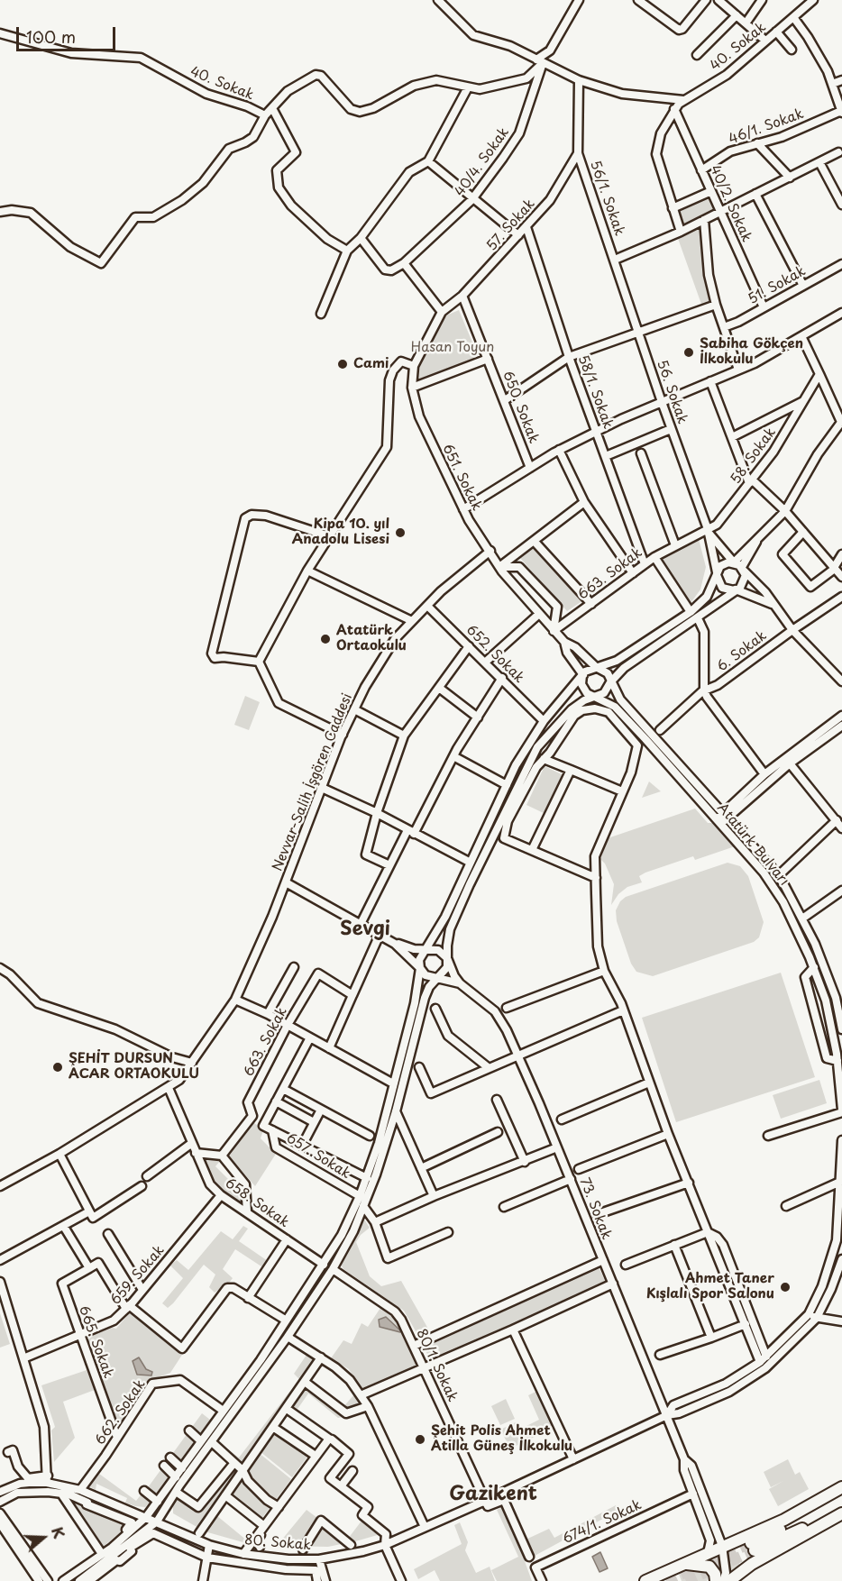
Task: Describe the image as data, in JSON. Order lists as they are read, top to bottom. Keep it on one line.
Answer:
{"streets":{"street":["40. Sokak","46/1. Sokak","40/4. Sokak","56/1. Sokak","40/2. Sokak","57. Sokak","51. Sokak","58/1. Sokak","56. Sokak","650. Sokak","58. Sokak","651. Sokak","663. Sokak","6. Sokak","652. Sokak","Nevvar-Salih İşgören Caddesi","Atatürk Bulvarı","657. Sokak","658. Sokak","73. Sokak","659. Sokak","665. Sokak","80/1. Sokak","662. Sokak","674/1. Sokak","80. Sokak"]},"crossings":[["40. Sokak","40/2. Sokak"],["46/1. Sokak","40/2. Sokak"],["56/1. Sokak","57. Sokak"],["56/1. Sokak","56. Sokak"],["40/2. Sokak","51. Sokak"],["57. Sokak","58/1. Sokak"],["57. Sokak","650. Sokak"],["57. Sokak","651. Sokak"],["58/1. Sokak","663. Sokak"],["56. Sokak","58. Sokak"],["650. Sokak","663. Sokak"],["58. Sokak","663. Sokak"],["651. Sokak","663. Sokak"],["651. Sokak","Nevvar-Salih İşgören Caddesi"],["651. Sokak","Atatürk Bulvarı"],["652. Sokak","Nevvar-Salih İşgören Caddesi"],["Nevvar-Salih İşgören Caddesi","658. Sokak"],["658. Sokak","659. Sokak"],["73. Sokak","80. Sokak"],["659. Sokak","665. Sokak"],["665. Sokak","662. Sokak"],["80/1. Sokak","80. Sokak"],["662. Sokak","80. Sokak"]],"districts":["Sevgi","Gazikent"],"parks":["Hasan Toyun"],"places":["Sabiha Gökçen İlkokulu","Cami","Kipa 10. yıl Anadolu Lisesi","Atatürk Ortaokulu","ŞEHİT DURSUN ACAR ORTAOKULU","Ahmet Taner Kışlalı Spor Salonu","Şehit Polis Ahmet Atilla Güneş İlkokulu"],"scale_bar":"100 m","north":"right"}
